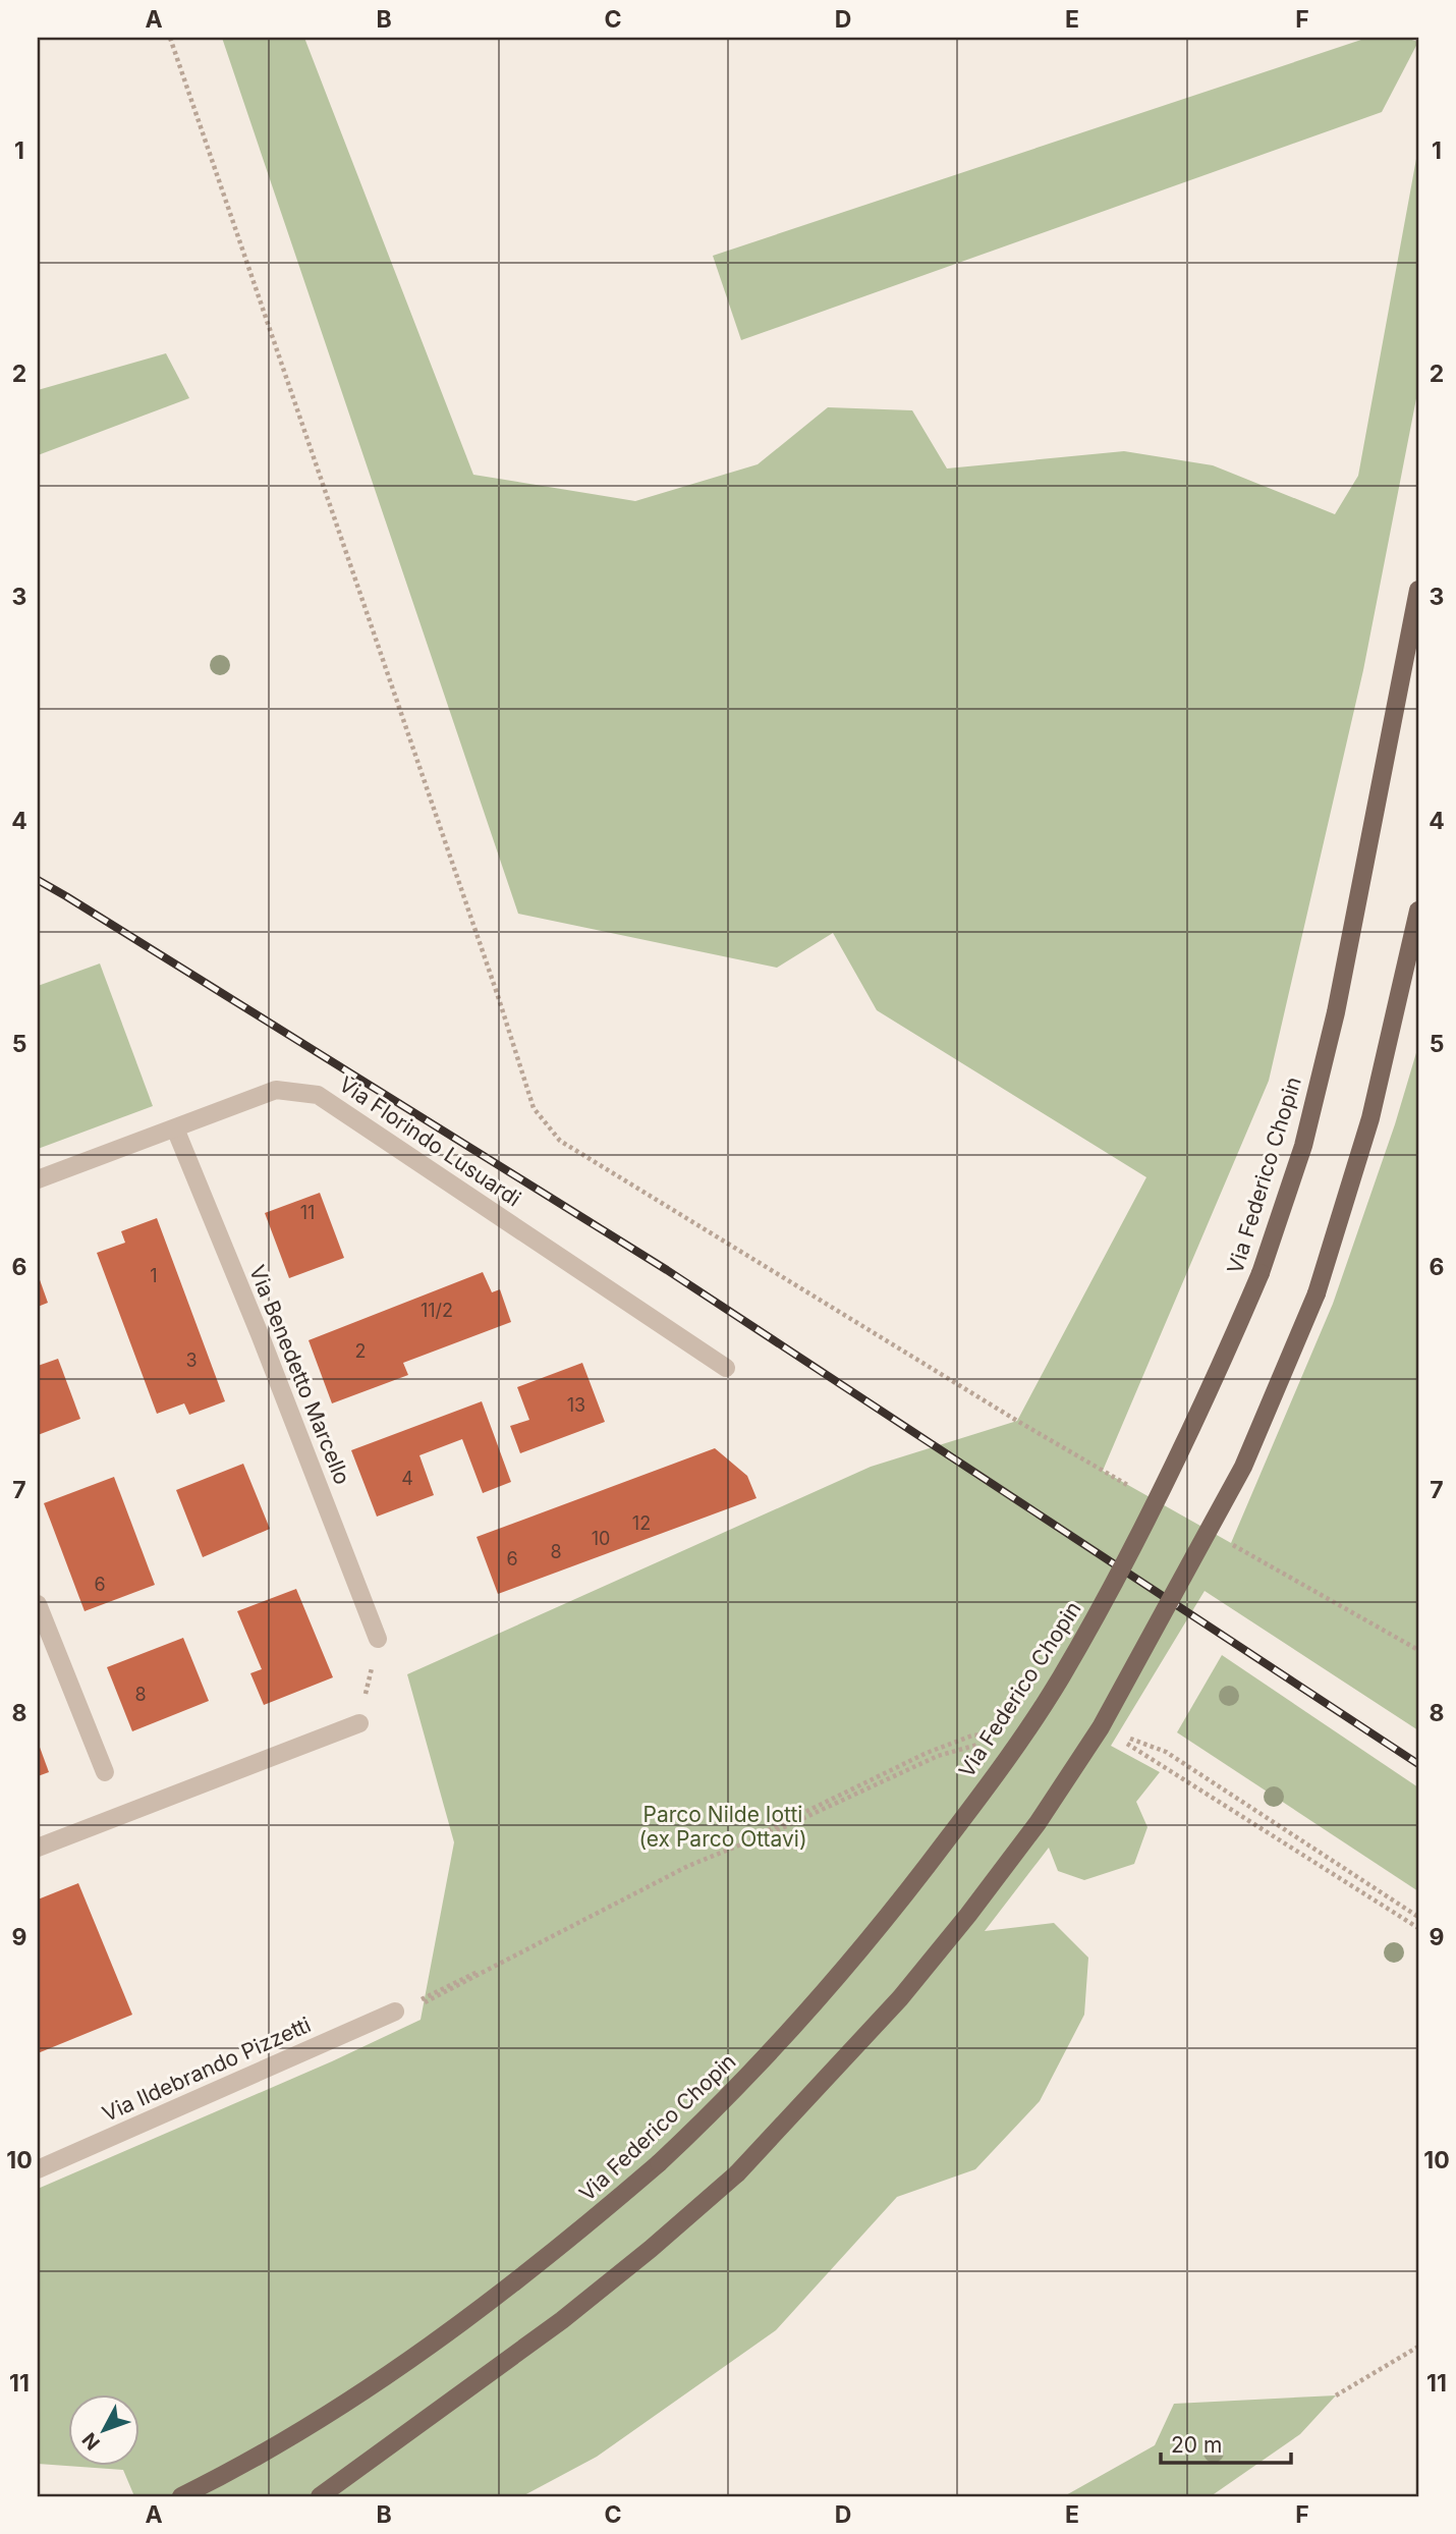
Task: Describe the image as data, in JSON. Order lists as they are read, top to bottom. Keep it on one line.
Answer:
{"streets":{"main road":["Via Federico Chopin"],"street":["Via Florindo Lusuardi","Via Benedetto Marcello","Via Ildebrando Pizzetti"]},"crossings":[["Via Florindo Lusuardi","Via Benedetto Marcello"]],"parks":["Parco Nilde Iotti (ex Parco Ottavi)"],"house_numbers":["11","1","11/2","2","3","13","4","12","10","8","6","6","8"],"scale_bar":"20 m","north":"bottom left","grid":{"columns":["A","B","C","D","E","F"],"rows":["1","2","3","4","5","6","7","8","9","10","11"]}}
